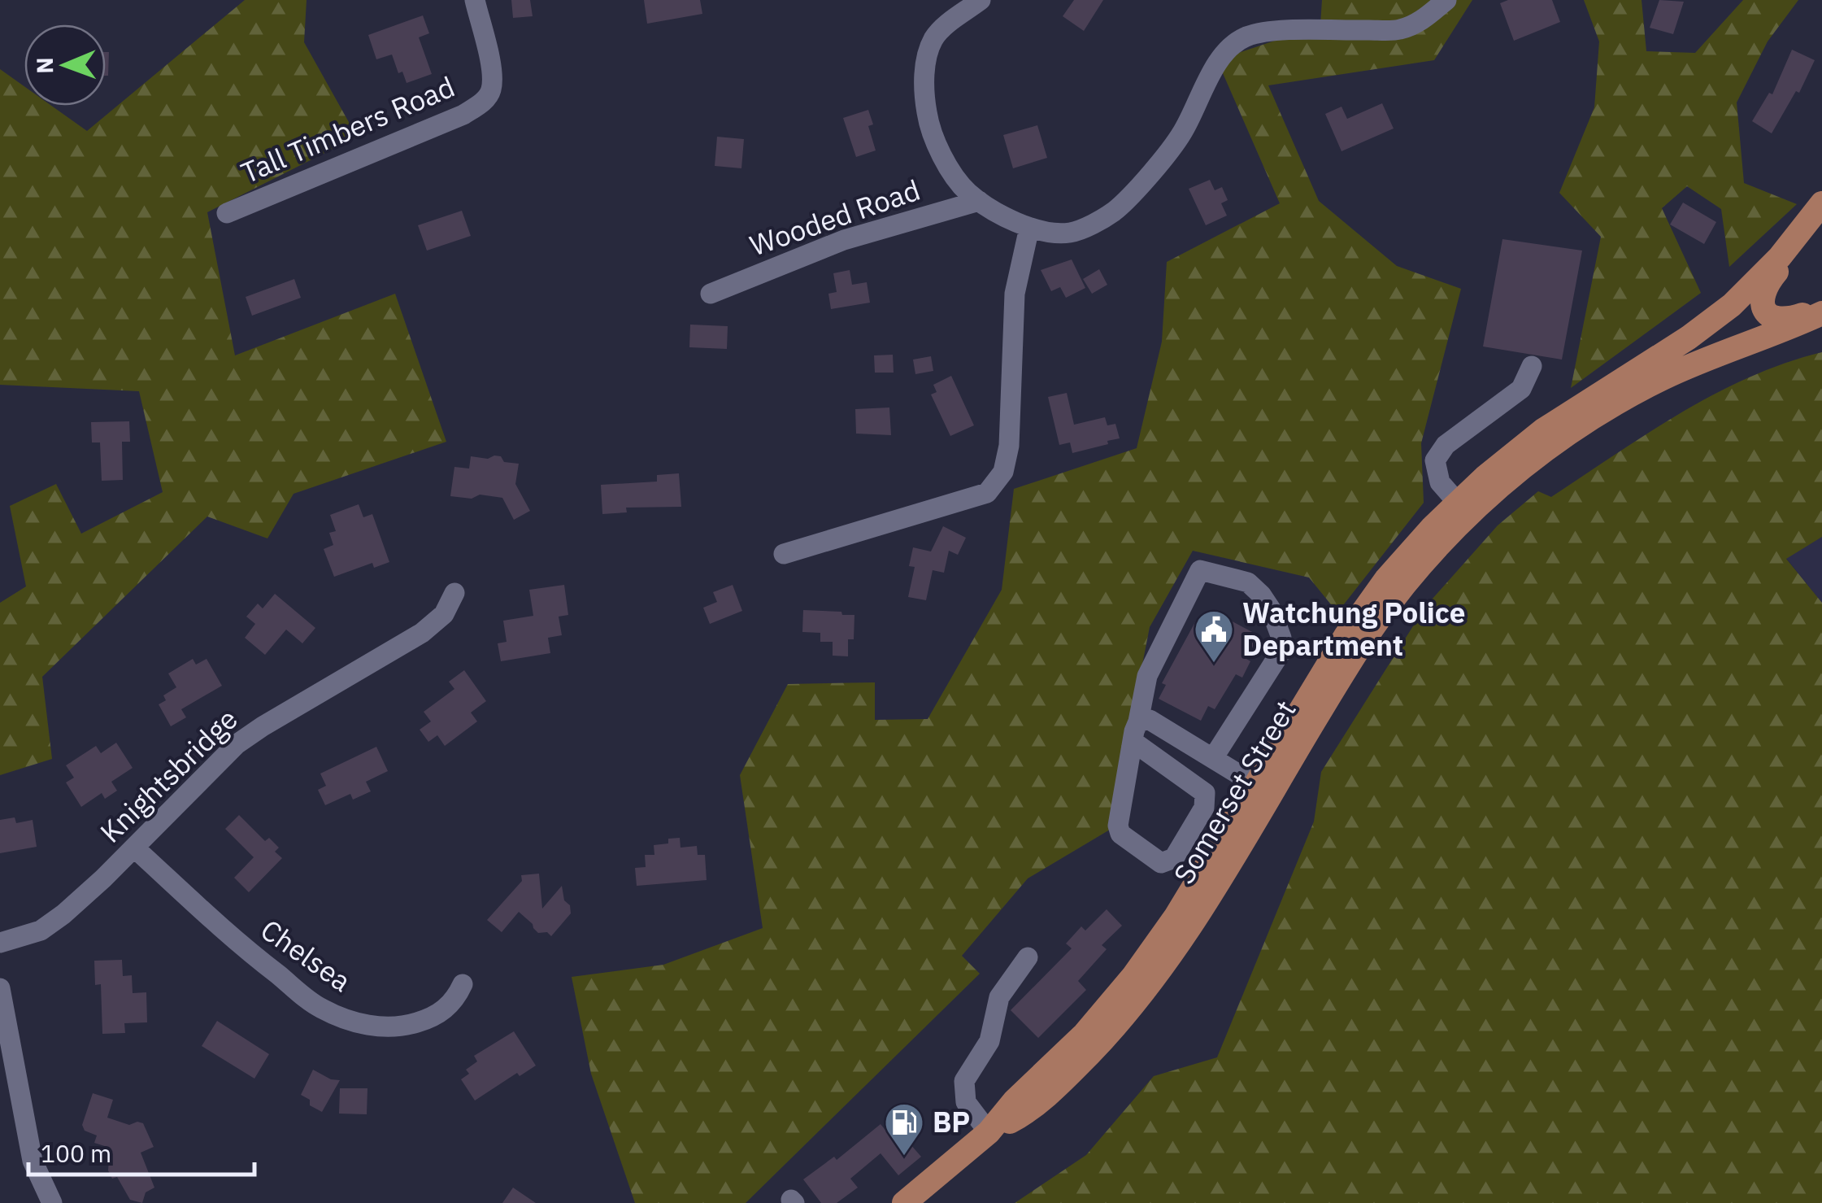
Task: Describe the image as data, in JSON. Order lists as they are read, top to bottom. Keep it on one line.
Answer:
{"streets":{"main road":["Somerset Street"],"street":["Tall Timbers Road","Wooded Road","Knightsbridge","Chelsea"]},"crossings":[["Knightsbridge","Chelsea"]],"places":{"public building":["Watchung Police Department"],"fuel station":["BP"]},"scale_bar":"100 m","north":"left"}
